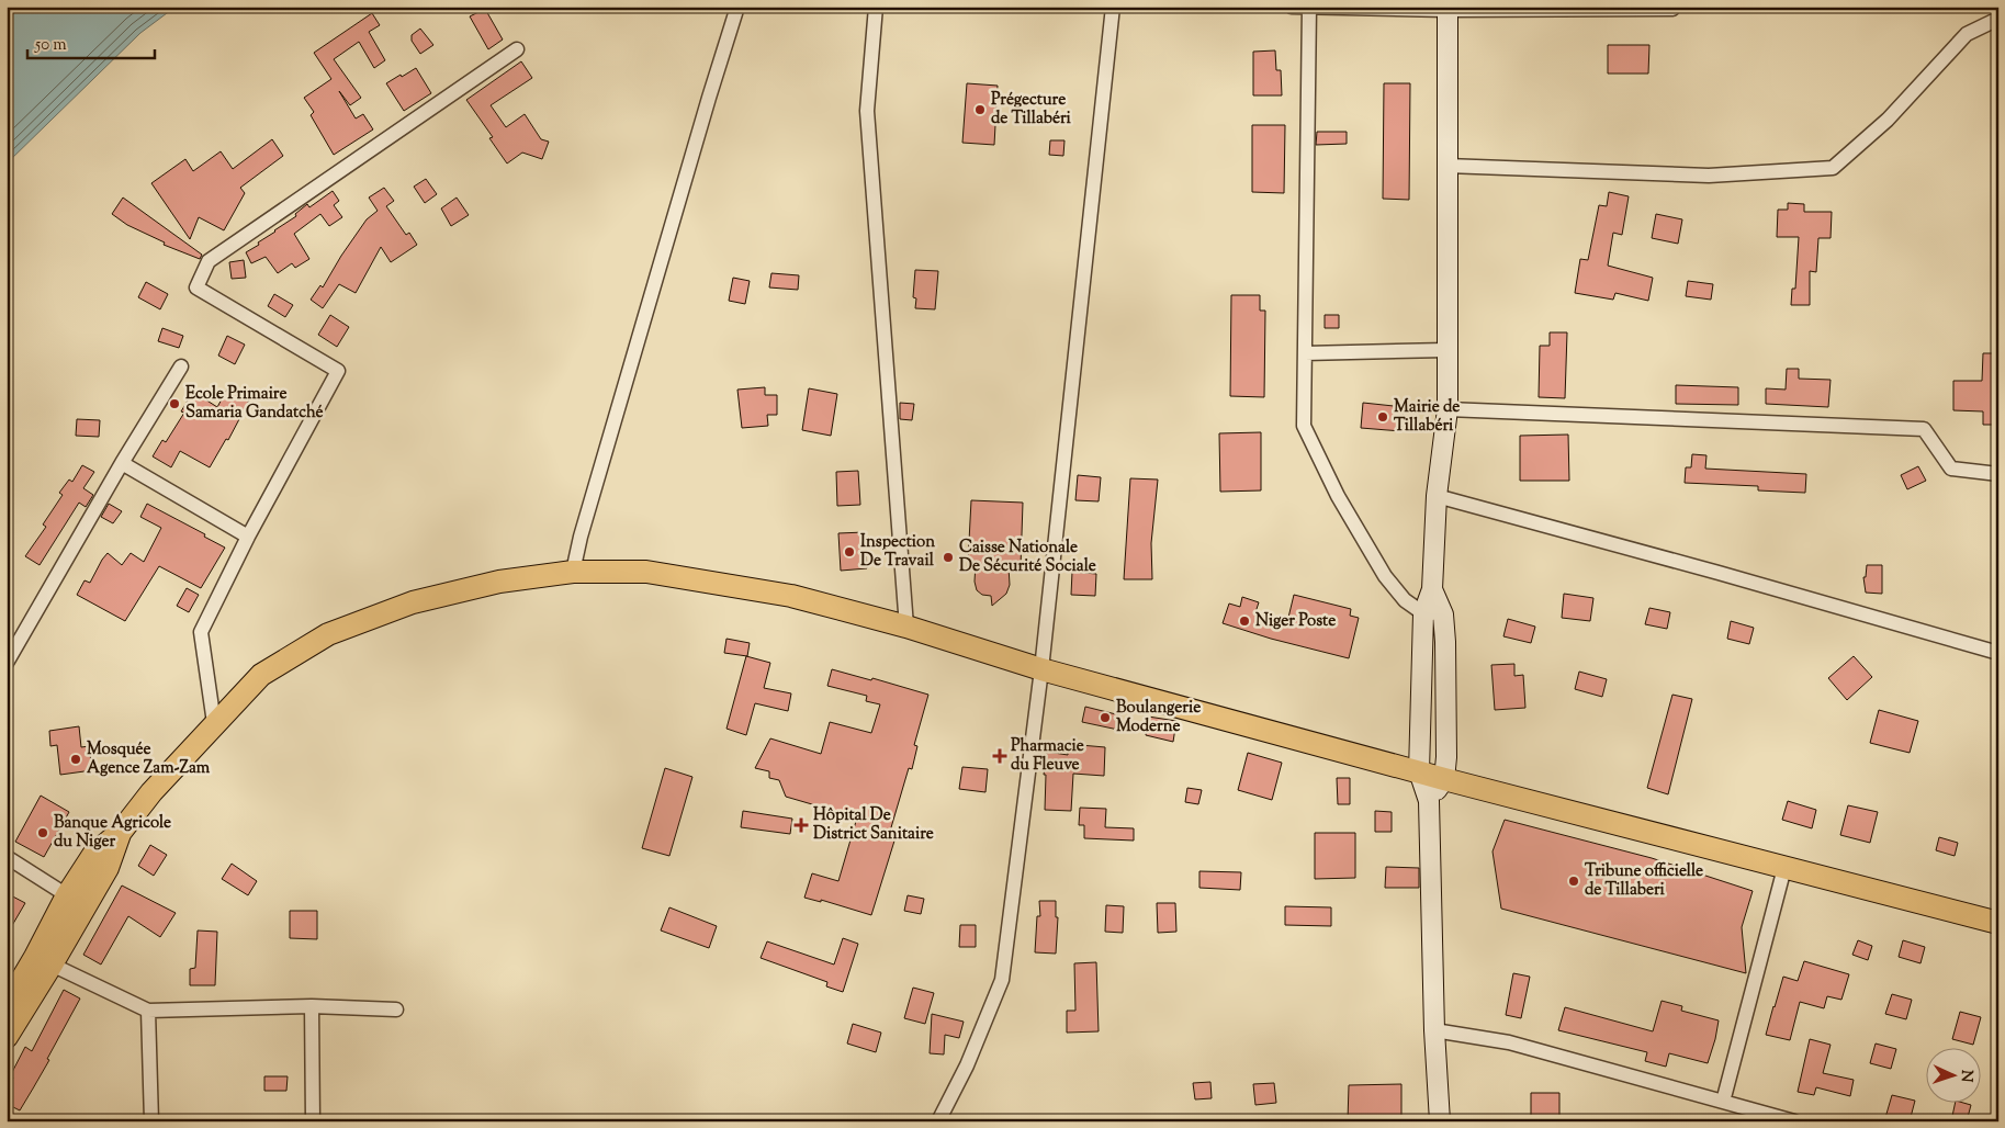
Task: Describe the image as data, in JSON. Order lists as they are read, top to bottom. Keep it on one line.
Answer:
{"places":{"other":["Prégecture de Tillabéri","Ecole Primaire Samaria Gandatché","Mairie de Tillabéri","Inspection De Travail","Caisse Nationale De Sécurité Sociale","Niger Poste","Boulangerie Moderne","Mosquée Agence Zam-Zam","Banque Agricole du Niger","Tribune officielle de Tillaberi"],"health":["Pharmacie du Fleuve","Hôpital De District Sanitaire"]},"scale_bar":"50 m","north":"right"}
